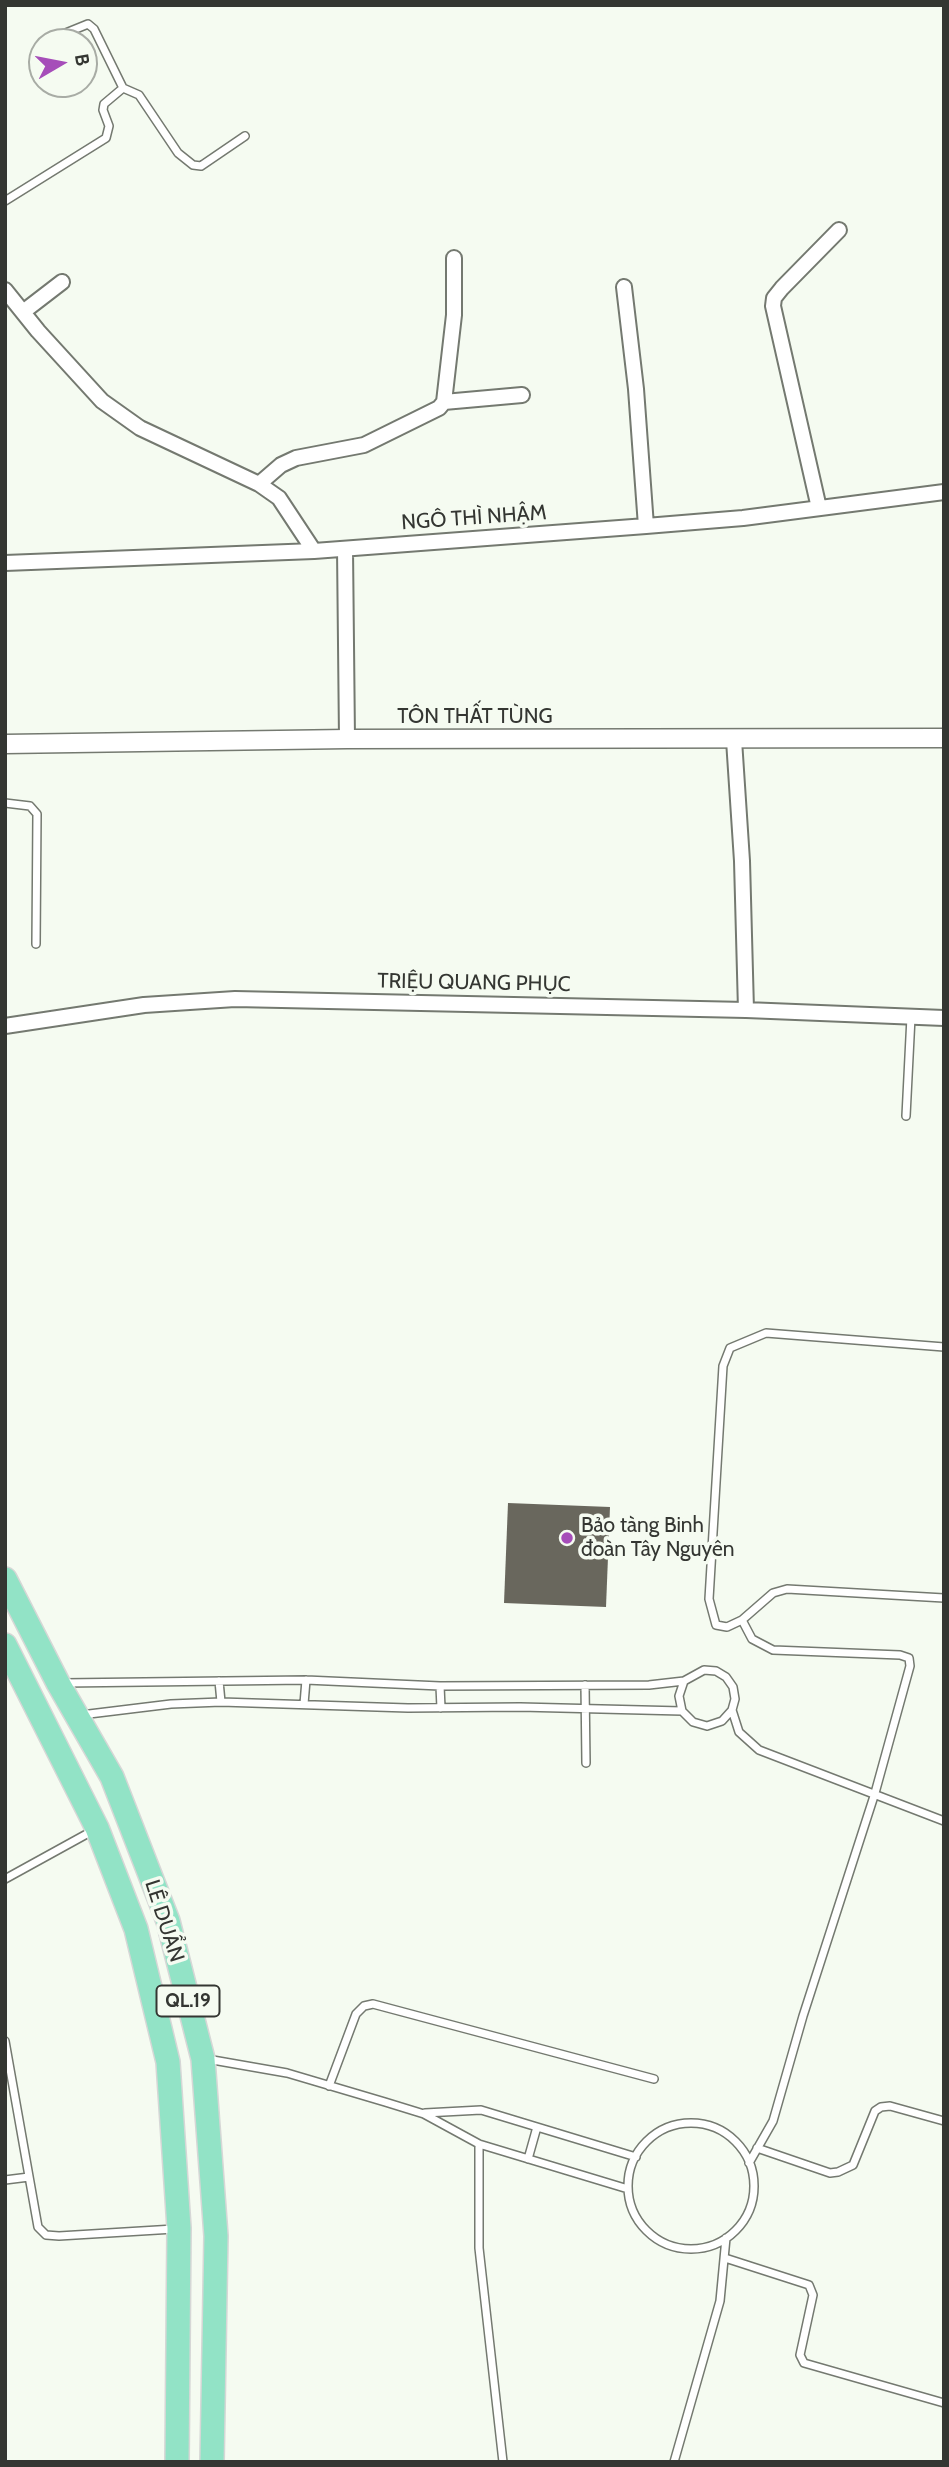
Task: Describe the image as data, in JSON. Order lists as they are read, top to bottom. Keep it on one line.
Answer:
{"streets":{"main road":["LÊ DUẨN","QL.19"],"street":["NGÔ THÌ NHẬM","TÔN THẤT TÙNG","TRIỆU QUANG PHỤC"]},"places":["Bảo tàng Binh đoàn Tây Nguyên"],"north":"right"}
